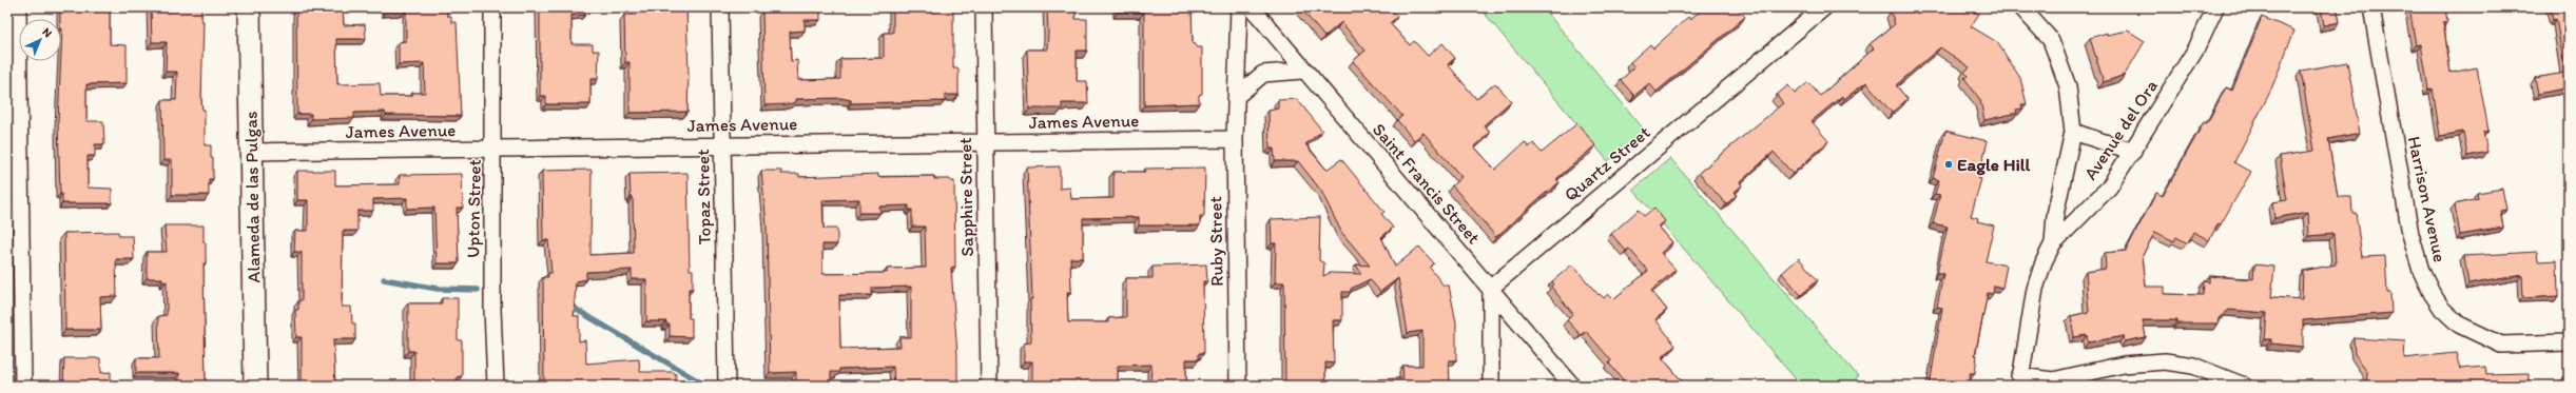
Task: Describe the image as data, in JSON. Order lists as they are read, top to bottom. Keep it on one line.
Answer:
{"streets":{"main road":["Alameda de las Pulgas"],"street":["James Avenue","Avenue del Ora","Quartz Street","Saint Francis Street","Topaz Street","Sapphire Street","Harrison Avenue","Upton Street","Ruby Street"]},"crossings":[["James Avenue","Alameda de las Pulgas"],["James Avenue","Topaz Street"],["James Avenue","Sapphire Street"],["James Avenue","Upton Street"],["James Avenue","Ruby Street"],["Quartz Street","Saint Francis Street"]],"places":["Eagle Hill"],"north":"top right"}
